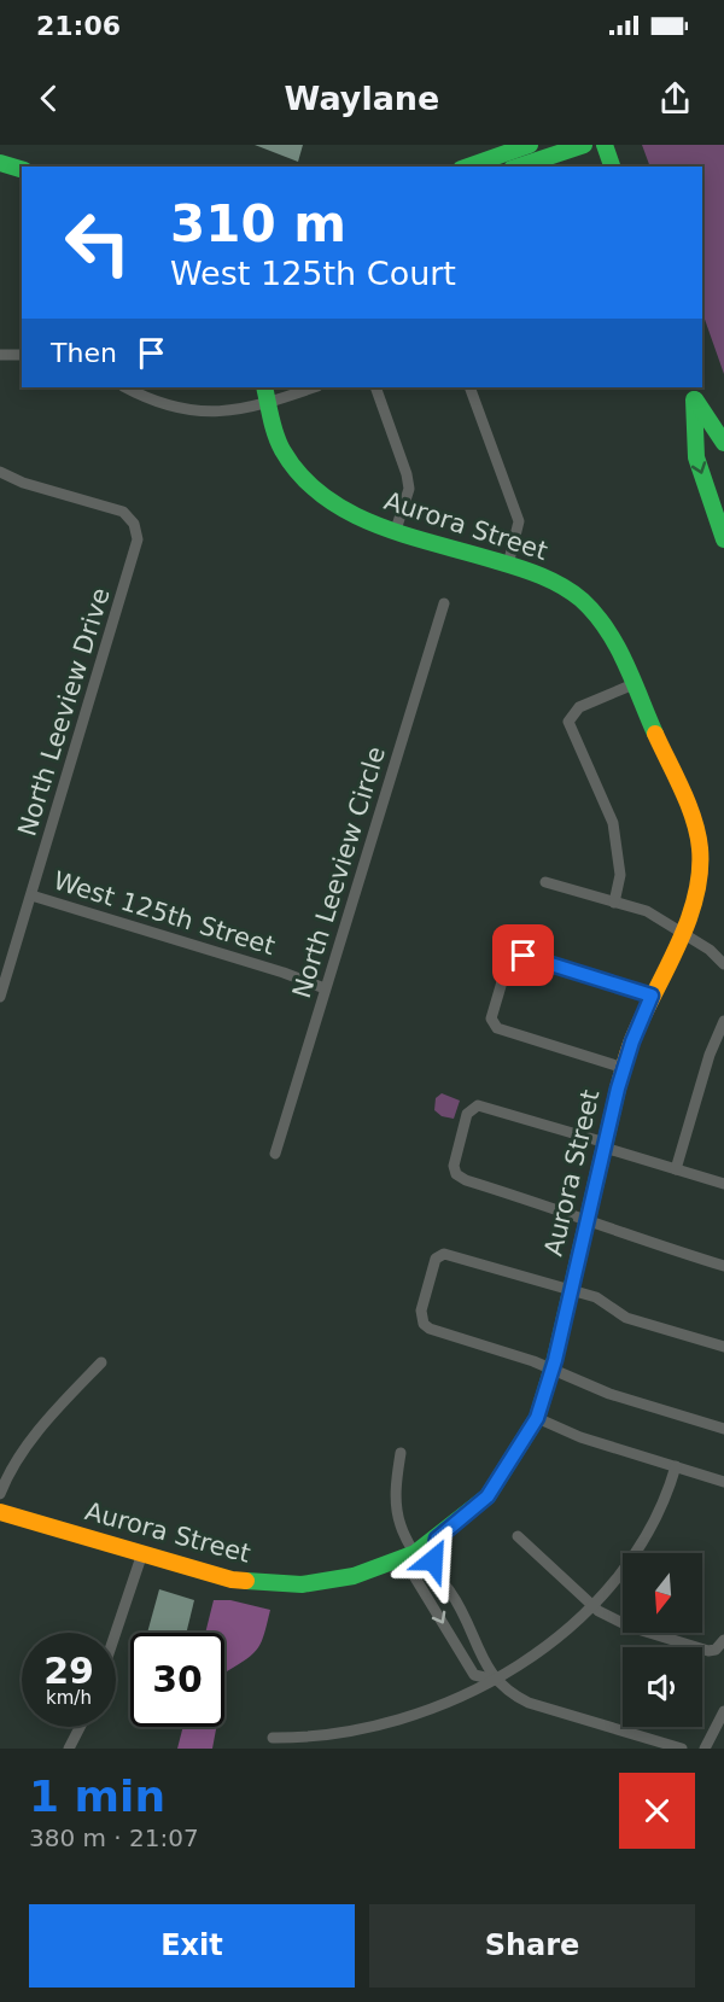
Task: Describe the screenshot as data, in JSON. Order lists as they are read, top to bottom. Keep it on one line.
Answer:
{"streets":{"main road":["Aurora Street"],"street":["North Leeview Drive","North Leeview Circle","West 125th Street"]},"crossings":[["North Leeview Drive","West 125th Street"],["North Leeview Circle","West 125th Street"]],"north":"bottom","page":{"status":"21:06","header":"Waylane","turn":["310 m","West 125th Court"],"then":"Then","speed":"29 km/h","limit":"30","heading":["1 min","380 m · 21:07"],"buttons":["Exit","Share"]}}
